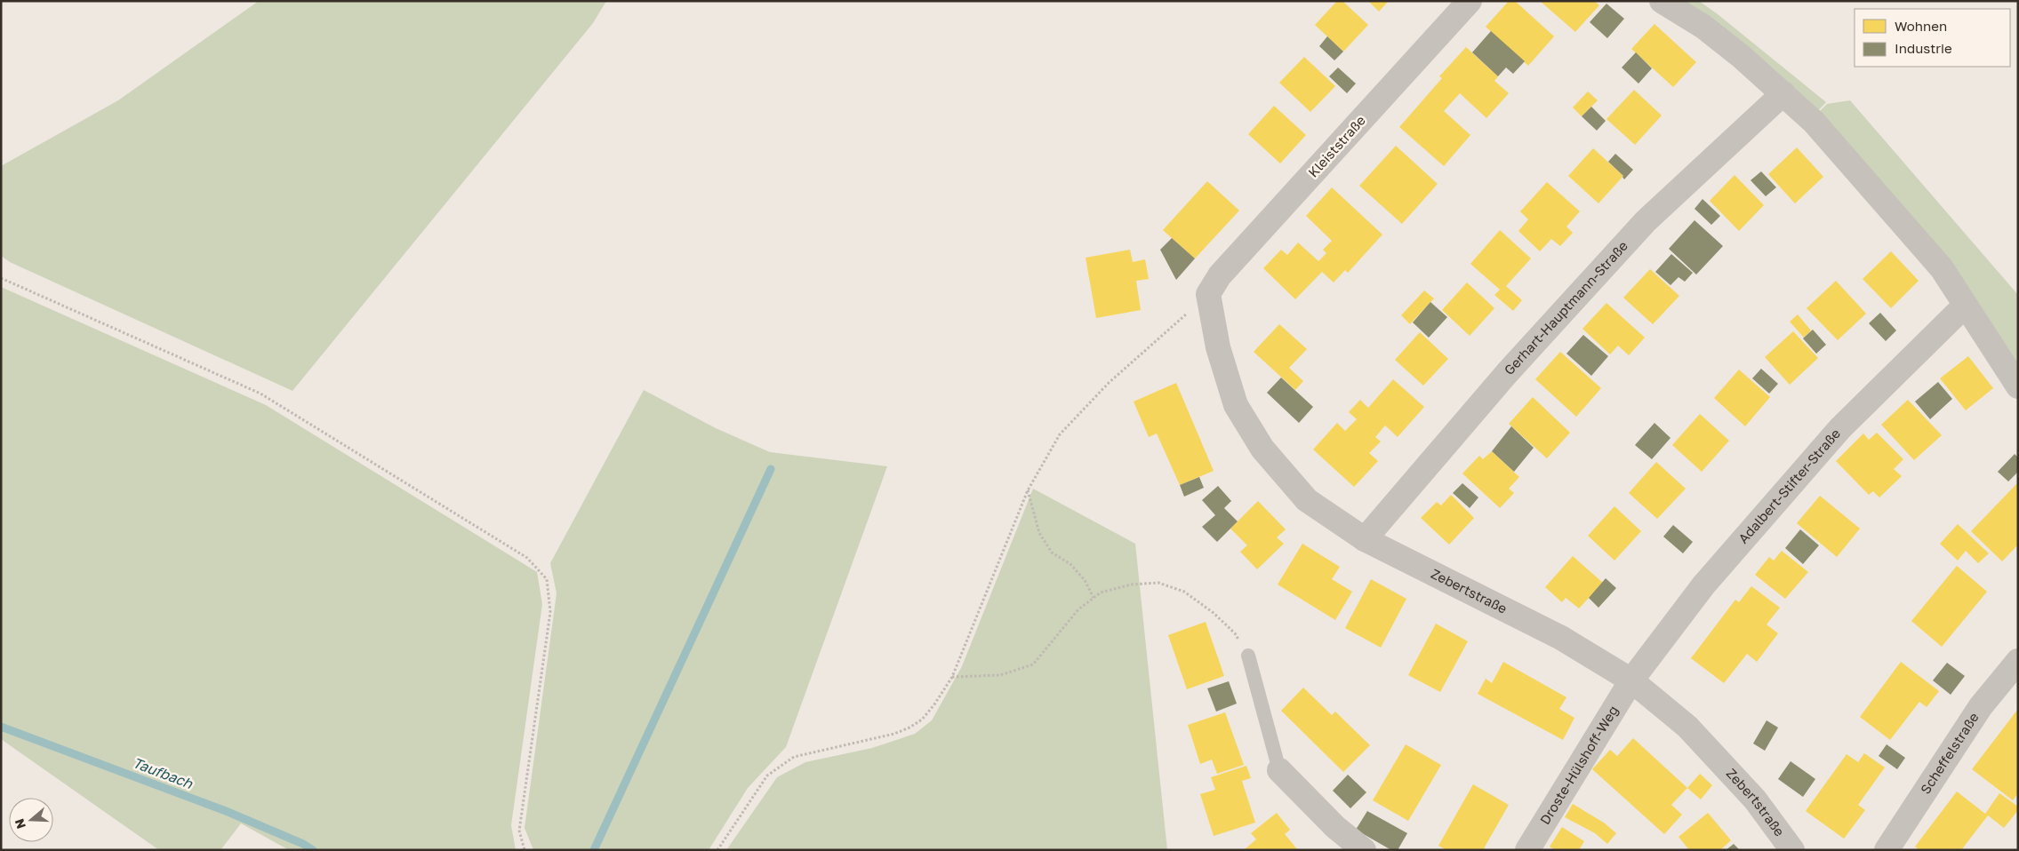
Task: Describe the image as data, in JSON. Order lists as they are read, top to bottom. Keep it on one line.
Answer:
{"streets":{"street":["Kleiststraße","Gerhart-Hauptmann-Straße","Adalbert-Stifter-Straße","Zebertstraße","Scheffelstraße","Droste-Hülshoff-Weg"]},"crossings":[["Kleiststraße","Zebertstraße"],["Gerhart-Hauptmann-Straße","Zebertstraße"],["Adalbert-Stifter-Straße","Zebertstraße"],["Adalbert-Stifter-Straße","Droste-Hülshoff-Weg"],["Zebertstraße","Droste-Hülshoff-Weg"]],"water":["Taufbach"],"legend":["Wohnen","Industrie"],"north":"left"}
